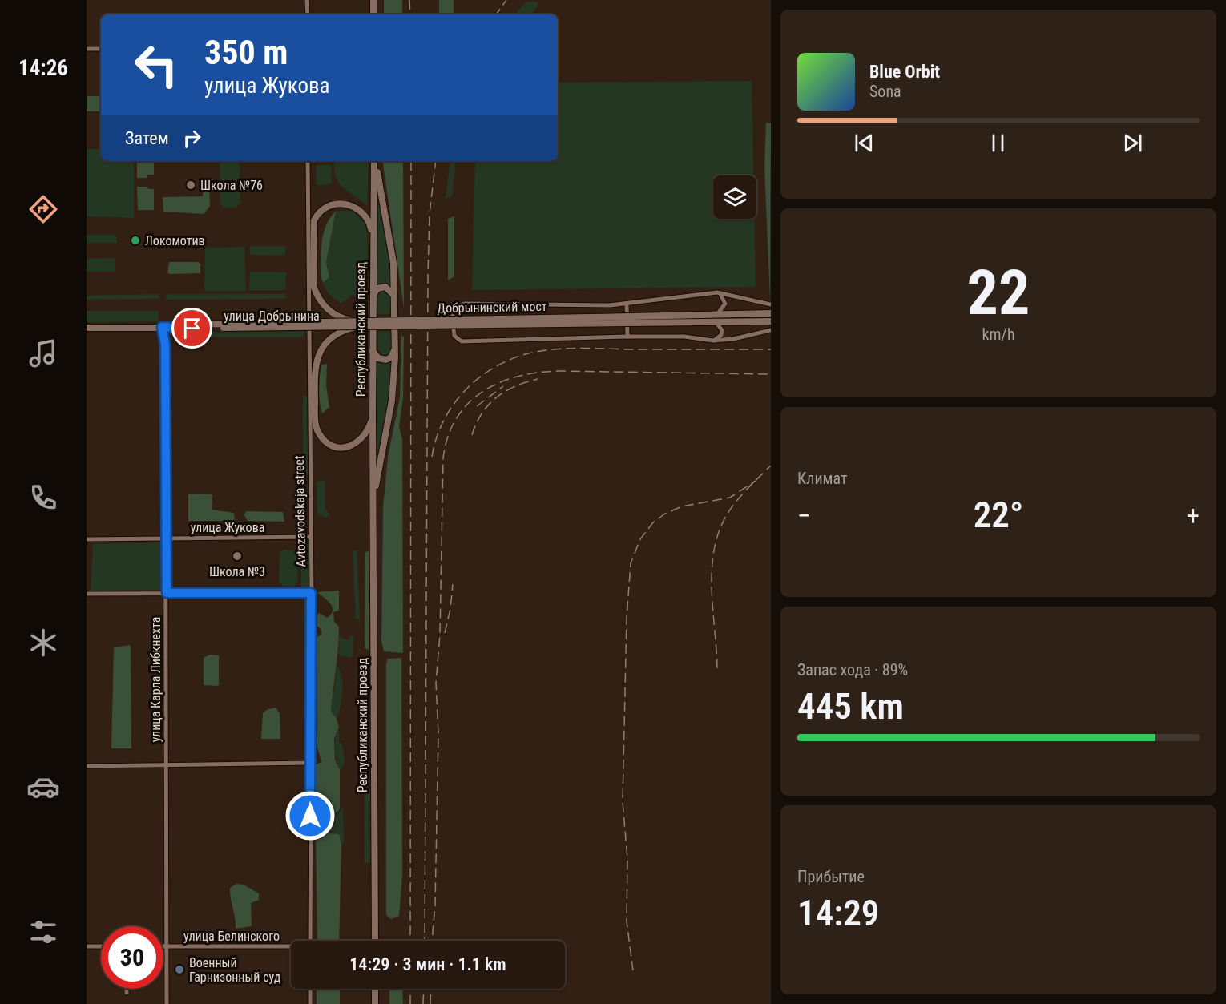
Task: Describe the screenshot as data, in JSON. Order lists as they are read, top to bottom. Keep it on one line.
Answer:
{"streets":{"main road":["Добрынинский мост","улица Добрынина","Республиканский проезд"],"street":["Avtozavodskaja street","улица Жукова","улица Карла Либкнехта","улица Белинского"]},"crossings":[["Добрынинский мост","улица Добрынина"],["улица Добрынина","улица Карла Либкнехта"],["Avtozavodskaja street","улица Жукова"],["улица Жукова","улица Карла Либкнехта"],["улица Карла Либкнехта","улица Белинского"]],"places":["Школа №76","Локомотив","Школа №3","Военный Гарнизонный суд"],"page":{"tabs":"14:26","turn":["350 m","улица Жукова"],"song":["Blue Orbit","Sona"],"then":"Затем","tile":[["22","km/h"],"Климат",["Запас хода · 89%","445 km"],["Прибытие","14:29"]],"heat":["−","22°","+"],"limit":"30","trip":"14:29 · 3 мин · 1.1 km"}}
